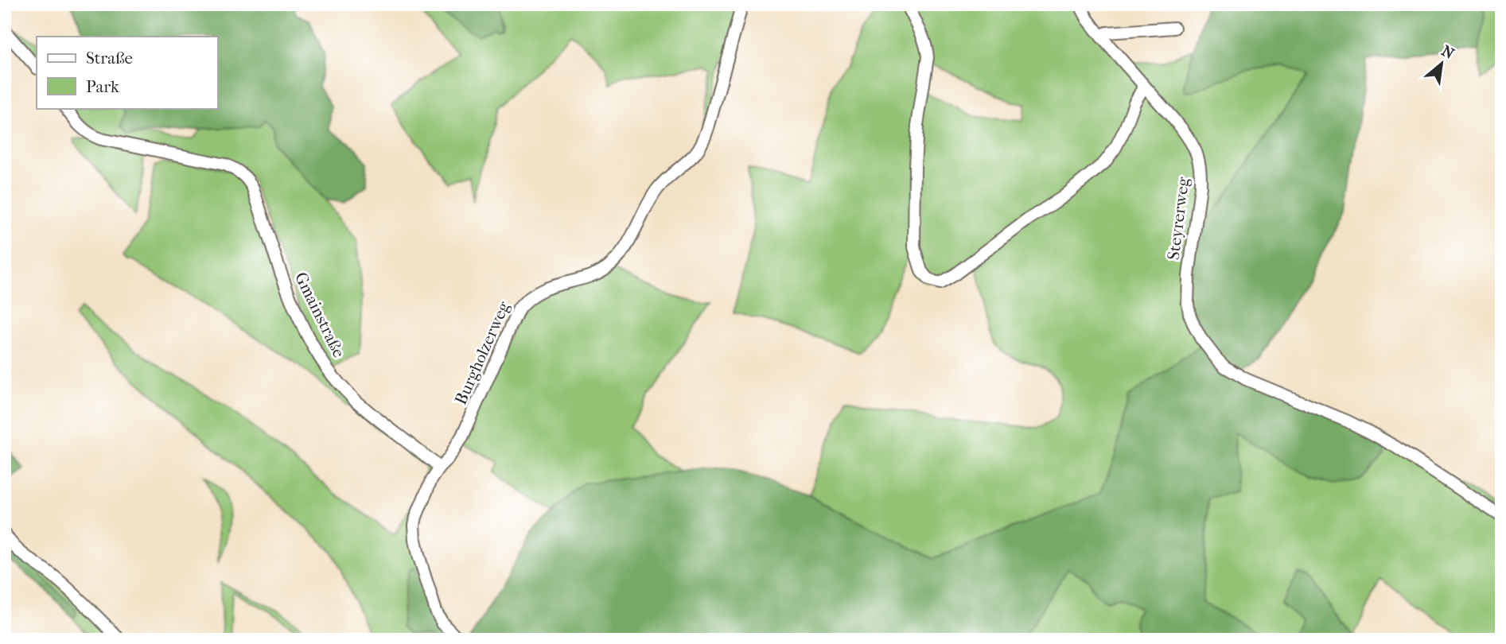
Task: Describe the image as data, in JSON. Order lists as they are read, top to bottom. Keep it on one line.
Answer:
{"streets":{"street":["Steyrerweg","Gmainstraße","Burgholzerweg"]},"crossings":[["Gmainstraße","Burgholzerweg"]],"legend":["Straße","Park"],"north":"top right"}
